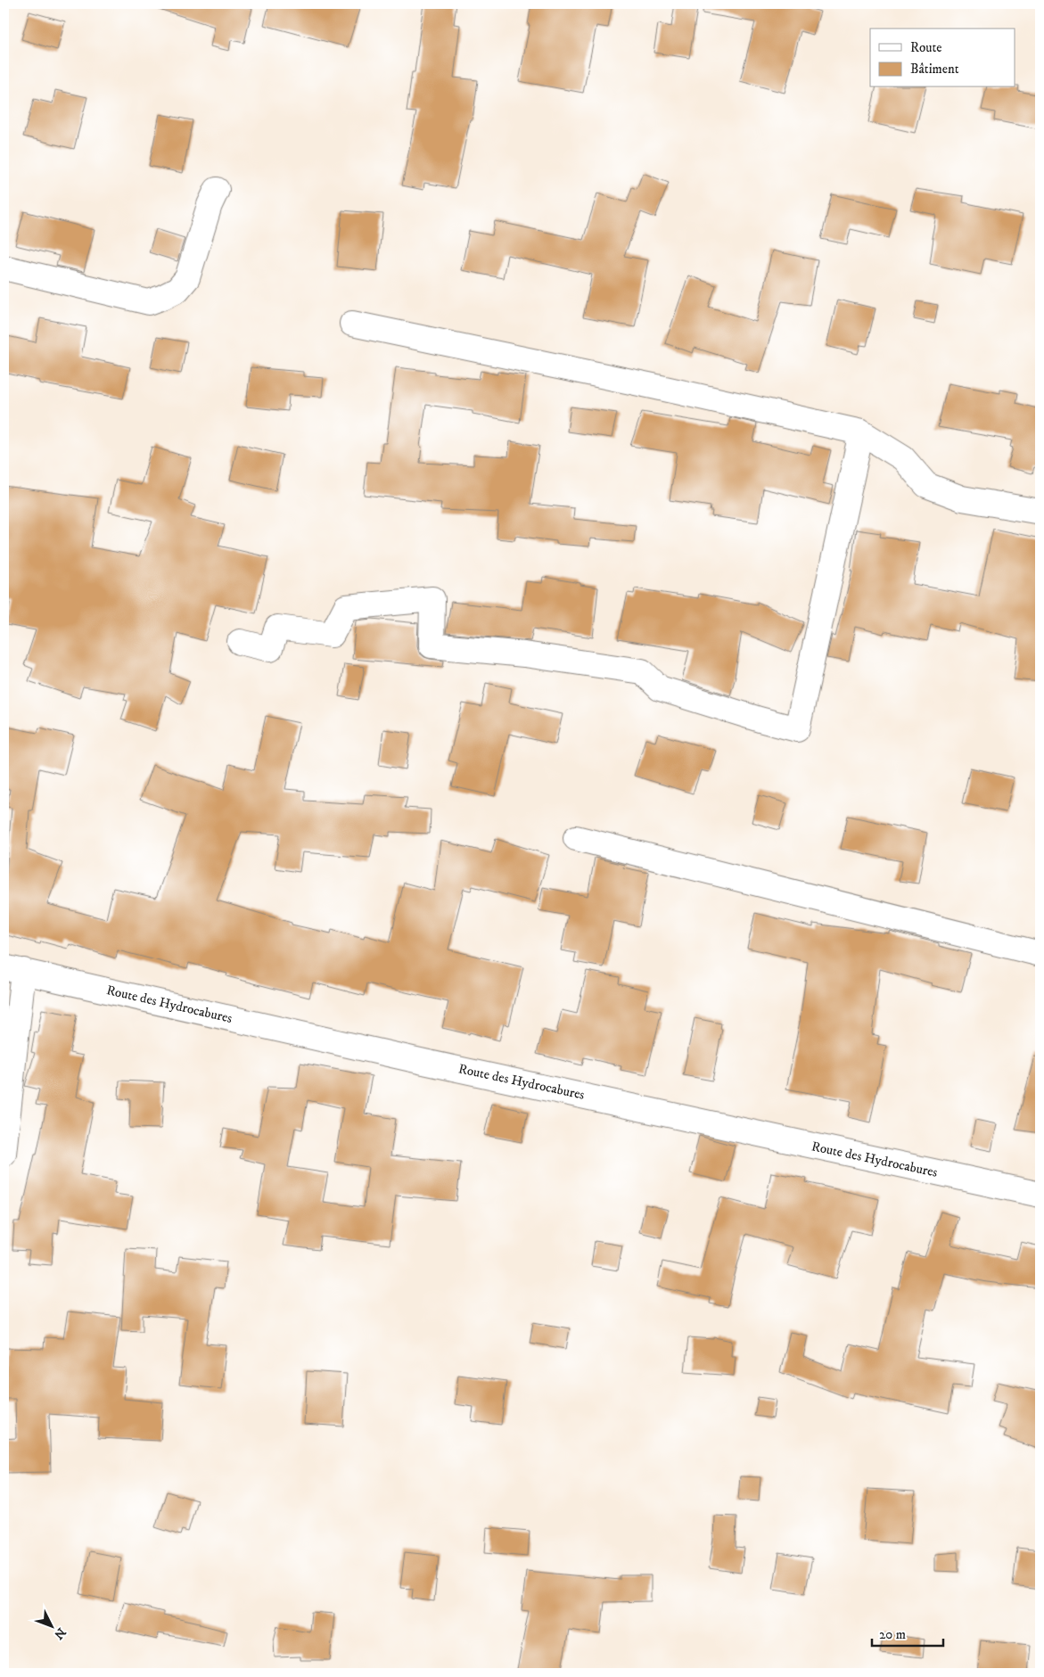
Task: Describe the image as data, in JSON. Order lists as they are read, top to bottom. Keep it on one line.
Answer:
{"streets":{"street":["Route des Hydrocabures"]},"legend":["Route","Bâtiment"],"scale_bar":"20 m","north":"bottom right"}
